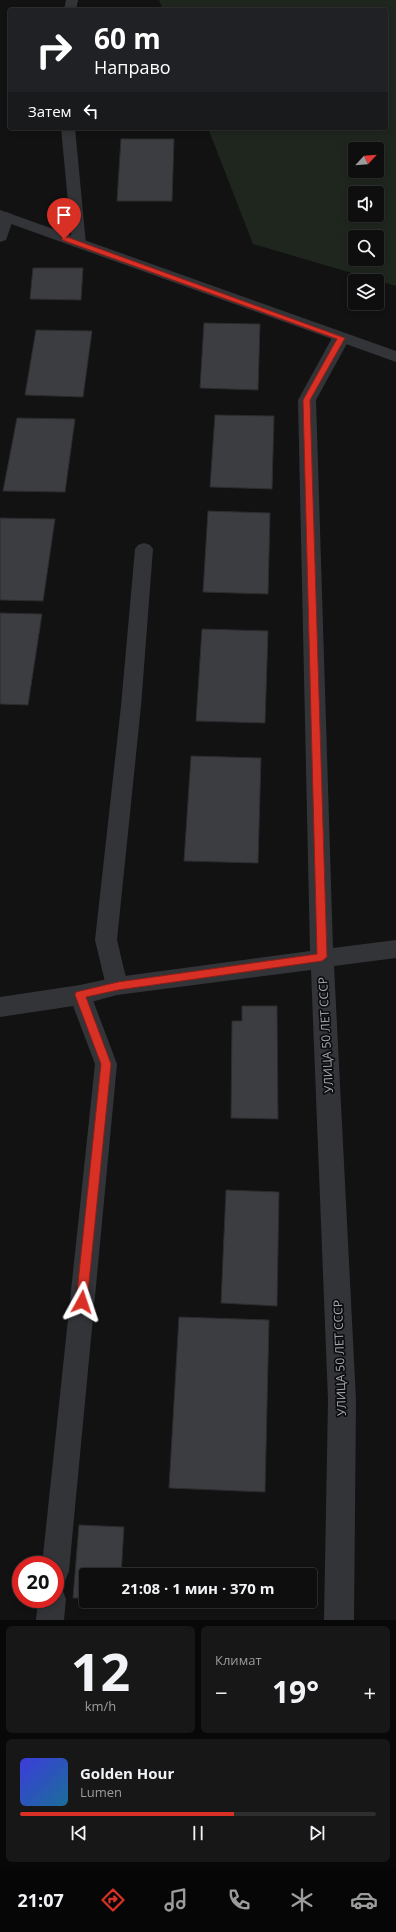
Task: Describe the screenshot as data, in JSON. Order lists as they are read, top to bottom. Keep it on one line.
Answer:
{"streets":{"street":["УЛИЦА 50 ЛЕТ СССР"]},"north":"top right","page":{"turn":["60 m","Направо"],"then":"Затем","limit":"20","trip":"21:08 · 1 мин · 370 m","tile":[["12","km/h"],"Климат"],"heat":["−","19°","+"],"song":["Golden Hour","Lumen"],"tabs":"21:07"}}
